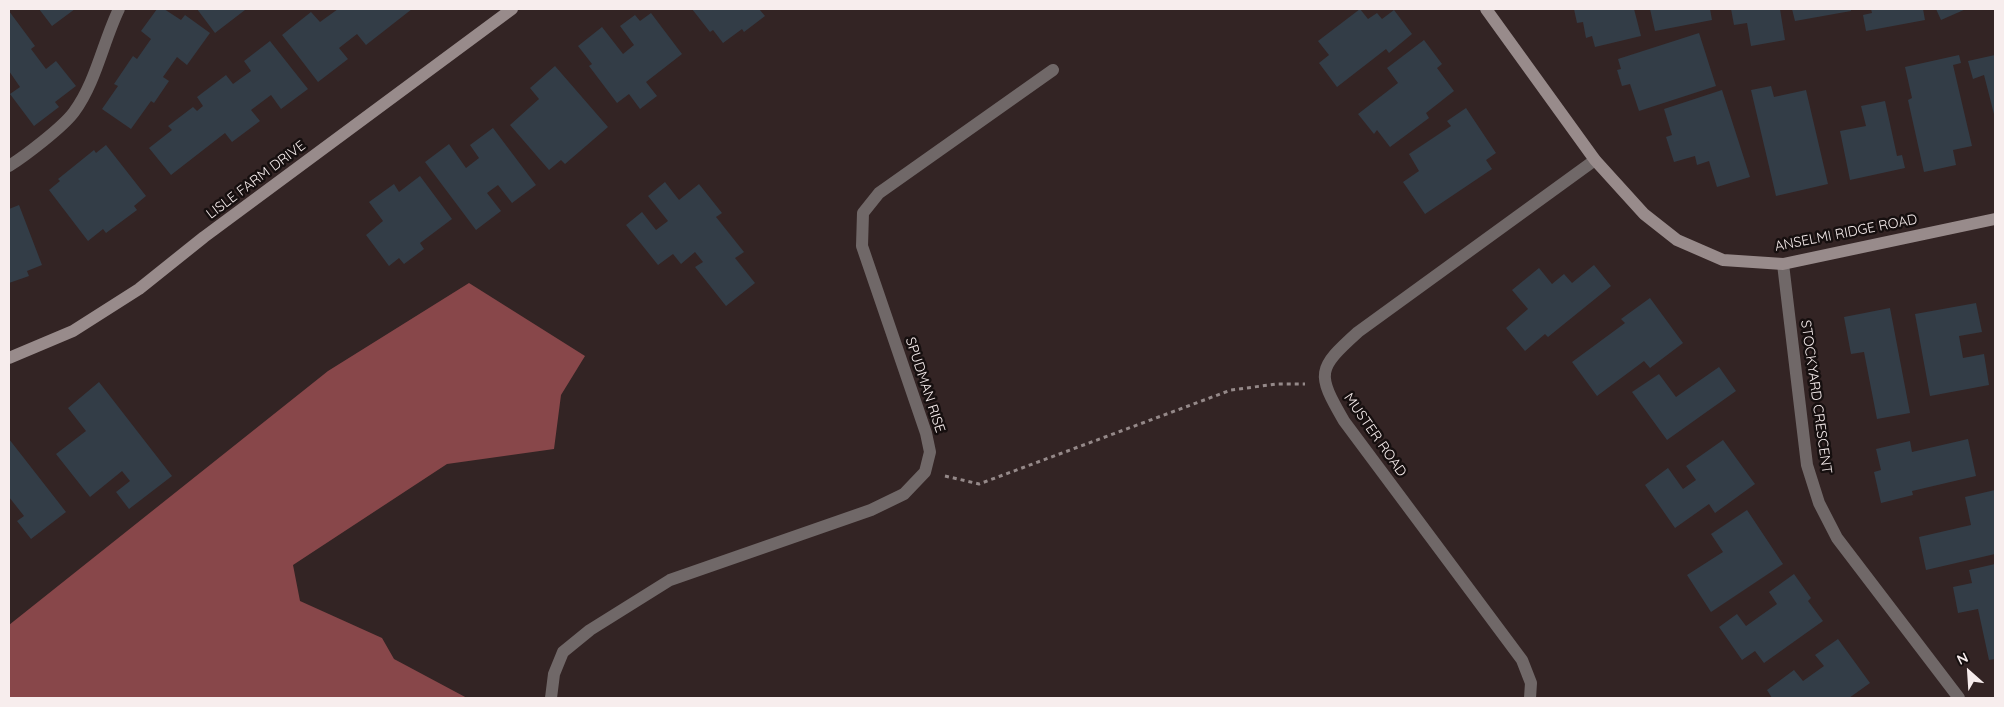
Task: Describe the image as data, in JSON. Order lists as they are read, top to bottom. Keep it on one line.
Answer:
{"streets":{"street":["LISLE FARM DRIVE","ANSELMI RIDGE ROAD","SPUDMAN RISE","STOCKYARD CRESCENT","MUSTER ROAD"]},"crossings":[["ANSELMI RIDGE ROAD","STOCKYARD CRESCENT"]],"north":"top left"}
